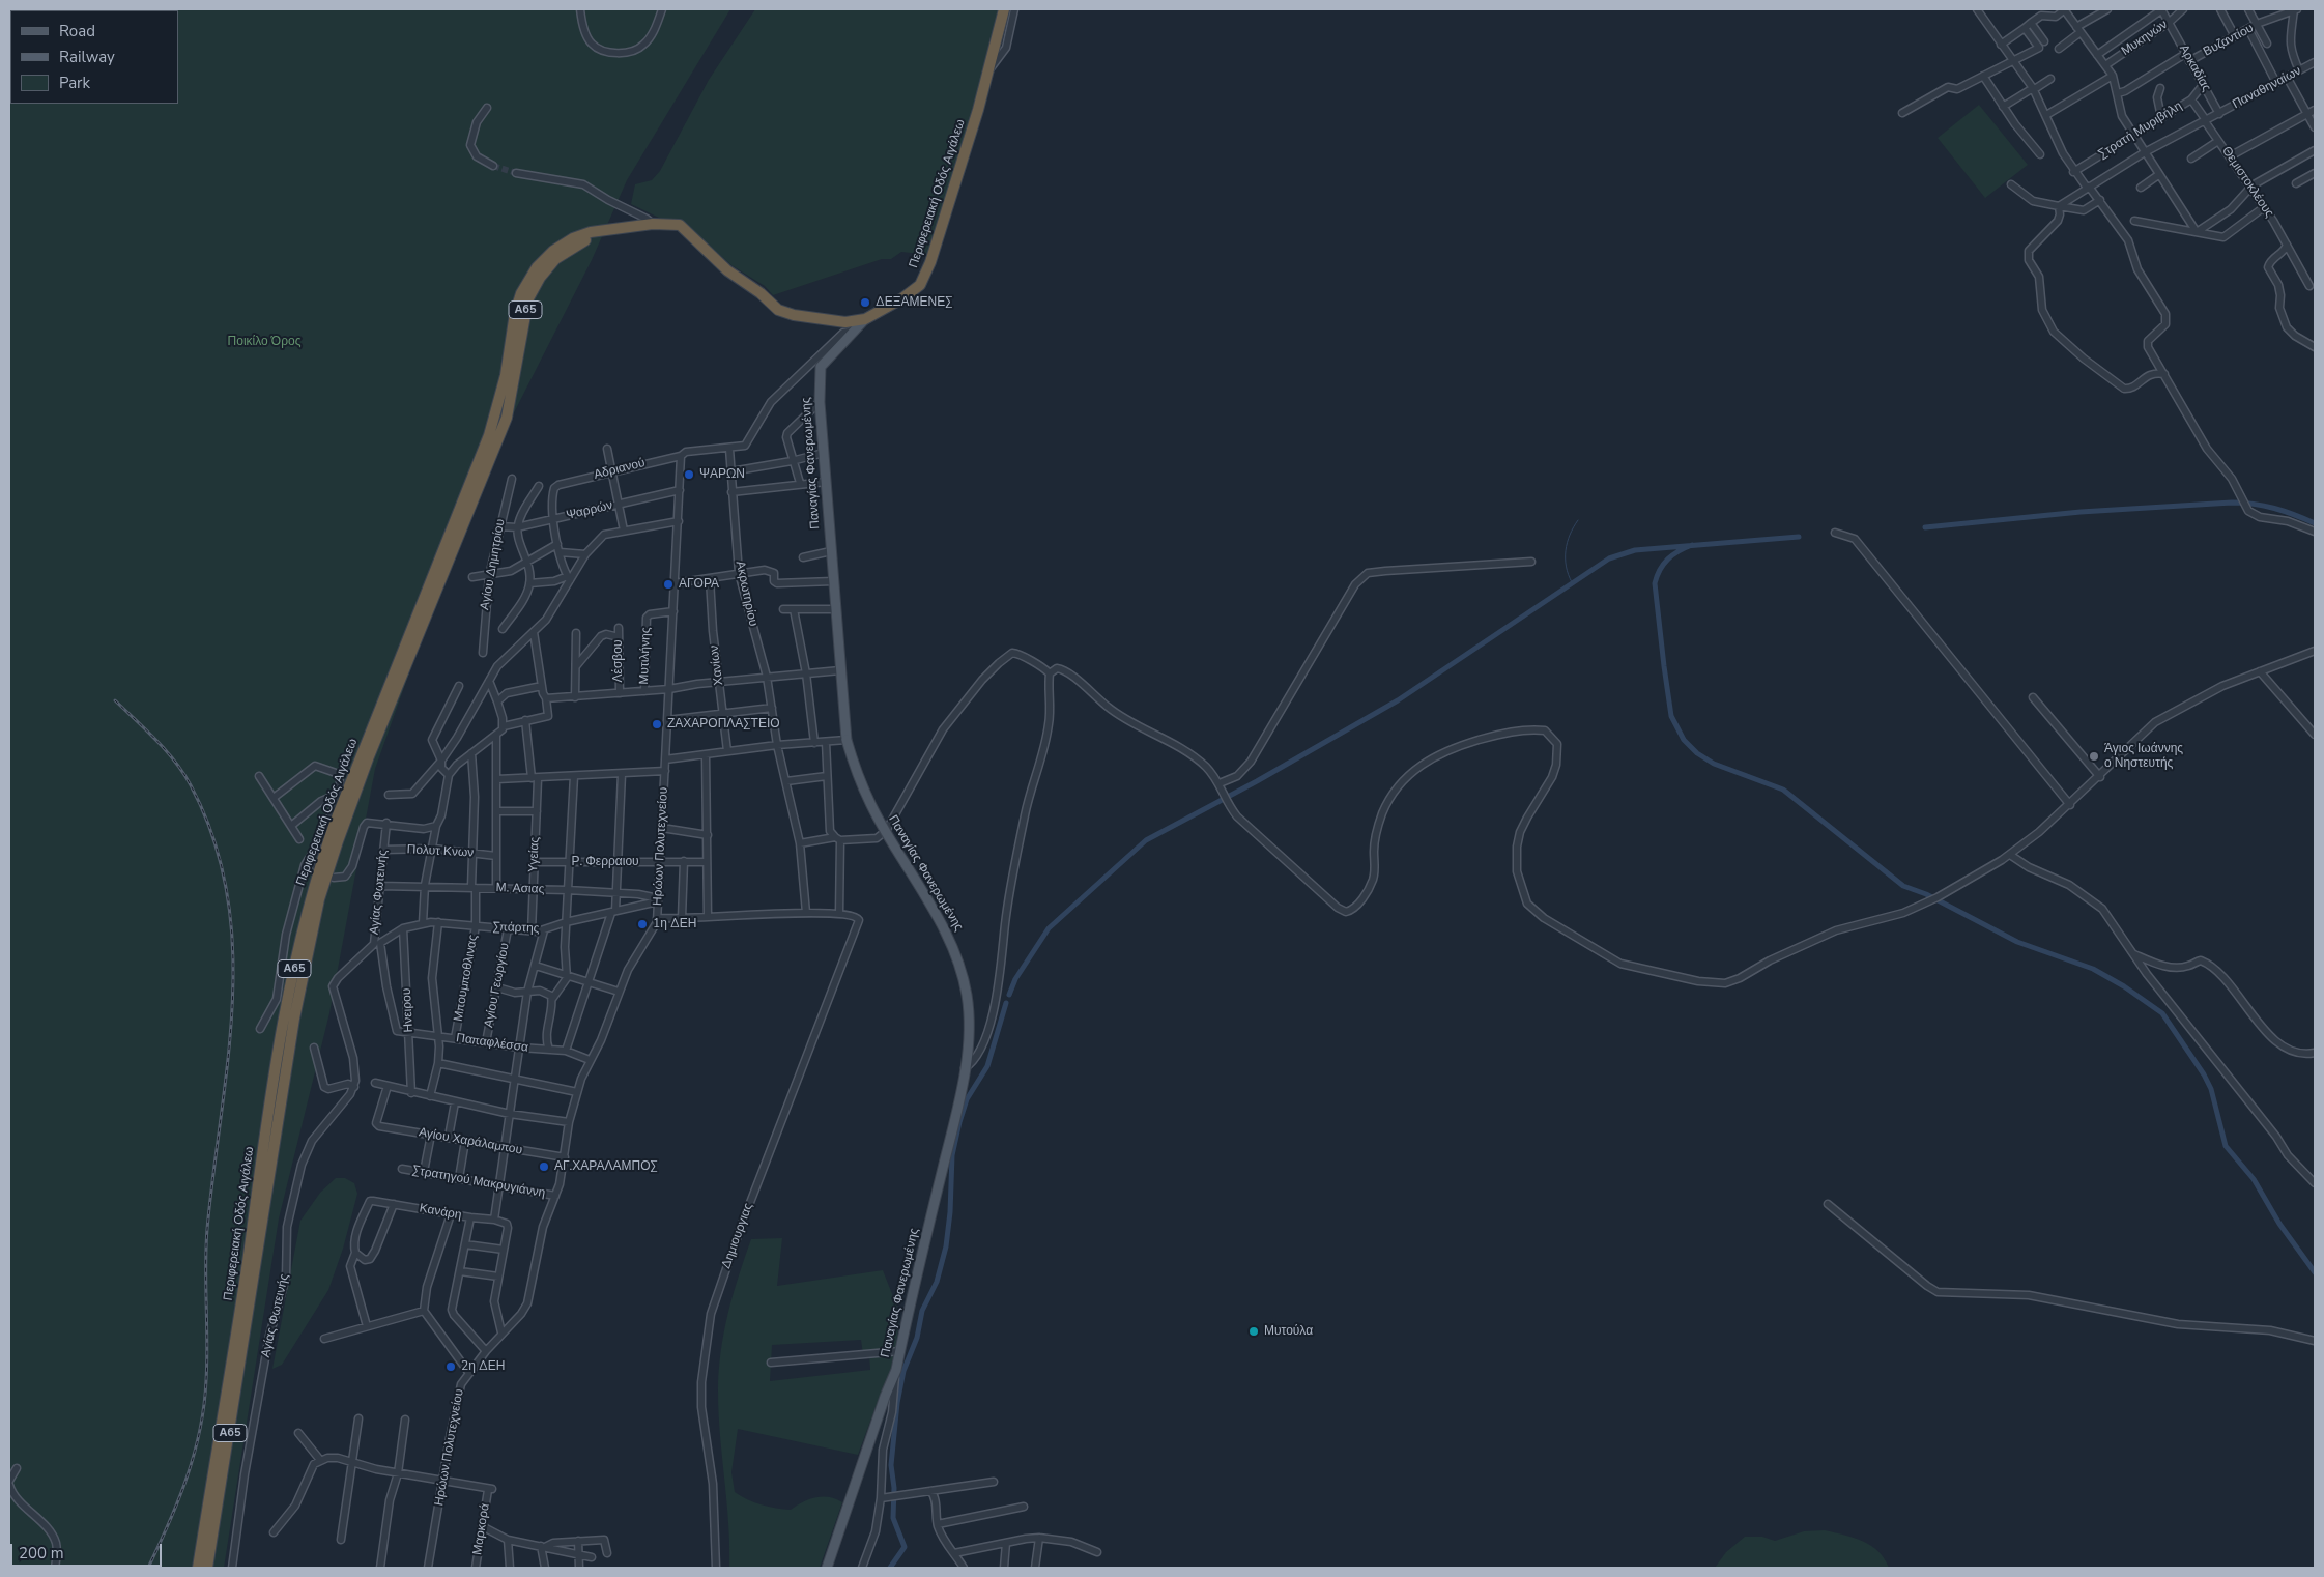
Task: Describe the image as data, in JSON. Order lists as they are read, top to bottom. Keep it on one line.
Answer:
{"streets":{"highway":["Περιφερειακή Οδός Αιγάλεω","Α65"],"main road":["Παναγίας Φανερωμένης"],"street":["Μυκηνών","Βυζαντίου","Αρκαδίας","Παναθηναίων","Στρατή Μυριβήλη","Θεμιστοκλέους","Αδριανού","Ψαρρών","Αγίου Δημητρίου","Ακρωτηρίου","Μυτιλήνης","Λέσβου","Χανίων","Ηρώων Πολυτεχνείου","Πολυτ Κνων","Υγείας","Ρ. Φερραιου","Μ. Ασιας","Αγίας Φωτεινής","Σπάρτης","Μπουμποθλινας","Αγίου Γεωργίου","Ηνειρου","Παπαφλέσσα","Αγίου Χαράλαμπου","Στρατηγού Μακρυγιάννη","Κανάρη","Δημιουργιας","Μαρκορά"]},"crossings":[["Μυκηνών","Αρκαδίας"],["Βυζαντίου","Αρκαδίας"],["Αρκαδίας","Παναθηναίων"],["Αρκαδίας","Στρατή Μυριβήλη"],["Παναθηναίων","Θεμιστοκλέους"],["Στρατή Μυριβήλη","Θεμιστοκλέους"],["Περιφερειακή Οδός Αιγάλεω","Παναγίας Φανερωμένης"],["Αδριανού","Ψαρρών"],["Αδριανού","Ηρώων Πολυτεχνείου"],["Ψαρρών","Αγίου Δημητρίου"],["Ψαρρών","Ηρώων Πολυτεχνείου"],["Μυτιλήνης","Ηρώων Πολυτεχνείου"],["Ηρώων Πολυτεχνείου","Ρ. Φερραιου"],["Ηρώων Πολυτεχνείου","Μ. Ασιας"],["Ηρώων Πολυτεχνείου","Σπάρτης"],["Ηρώων Πολυτεχνείου","Παπαφλέσσα"],["Ηρώων Πολυτεχνείου","Αγίου Χαράλαμπου"],["Ηρώων Πολυτεχνείου","Στρατηγού Μακρυγιάννη"],["Ηρώων Πολυτεχνείου","Μαρκορά"],["Πολυτ Κνων","Αγίας Φωτεινής"],["Πολυτ Κνων","Μπουμποθλινας"],["Υγείας","Ρ. Φερραιου"],["Υγείας","Μ. Ασιας"],["Υγείας","Σπάρτης"],["Μ. Ασιας","Αγίας Φωτεινής"],["Μ. Ασιας","Σπάρτης"],["Μ. Ασιας","Μπουμποθλινας"],["Σπάρτης","Μπουμποθλινας"],["Σπάρτης","Αγίου Γεωργίου"],["Σπάρτης","Ηνειρου"],["Σπάρτης","Παπαφλέσσα"],["Μπουμποθλινας","Παπαφλέσσα"],["Αγίου Γεωργίου","Παπαφλέσσα"],["Ηνειρου","Παπαφλέσσα"]],"parks":["Ποικίλο Όρος"],"places":["ΔΕΞΑΜΕΝΕΣ","ΨΑΡΩΝ","ΑΓΟΡΑ","ΖΑΧΑΡΟΠΛΑΣΤΕΙΟ","Άγιος Ιωάννης ο Νηστευτής","1η ΔΕΗ","ΑΓ.ΧΑΡΑΛΑΜΠΟΣ","Μυτούλα","2η ΔΕΗ"],"legend":["Road","Railway","Park"],"scale_bar":"200 m"}
